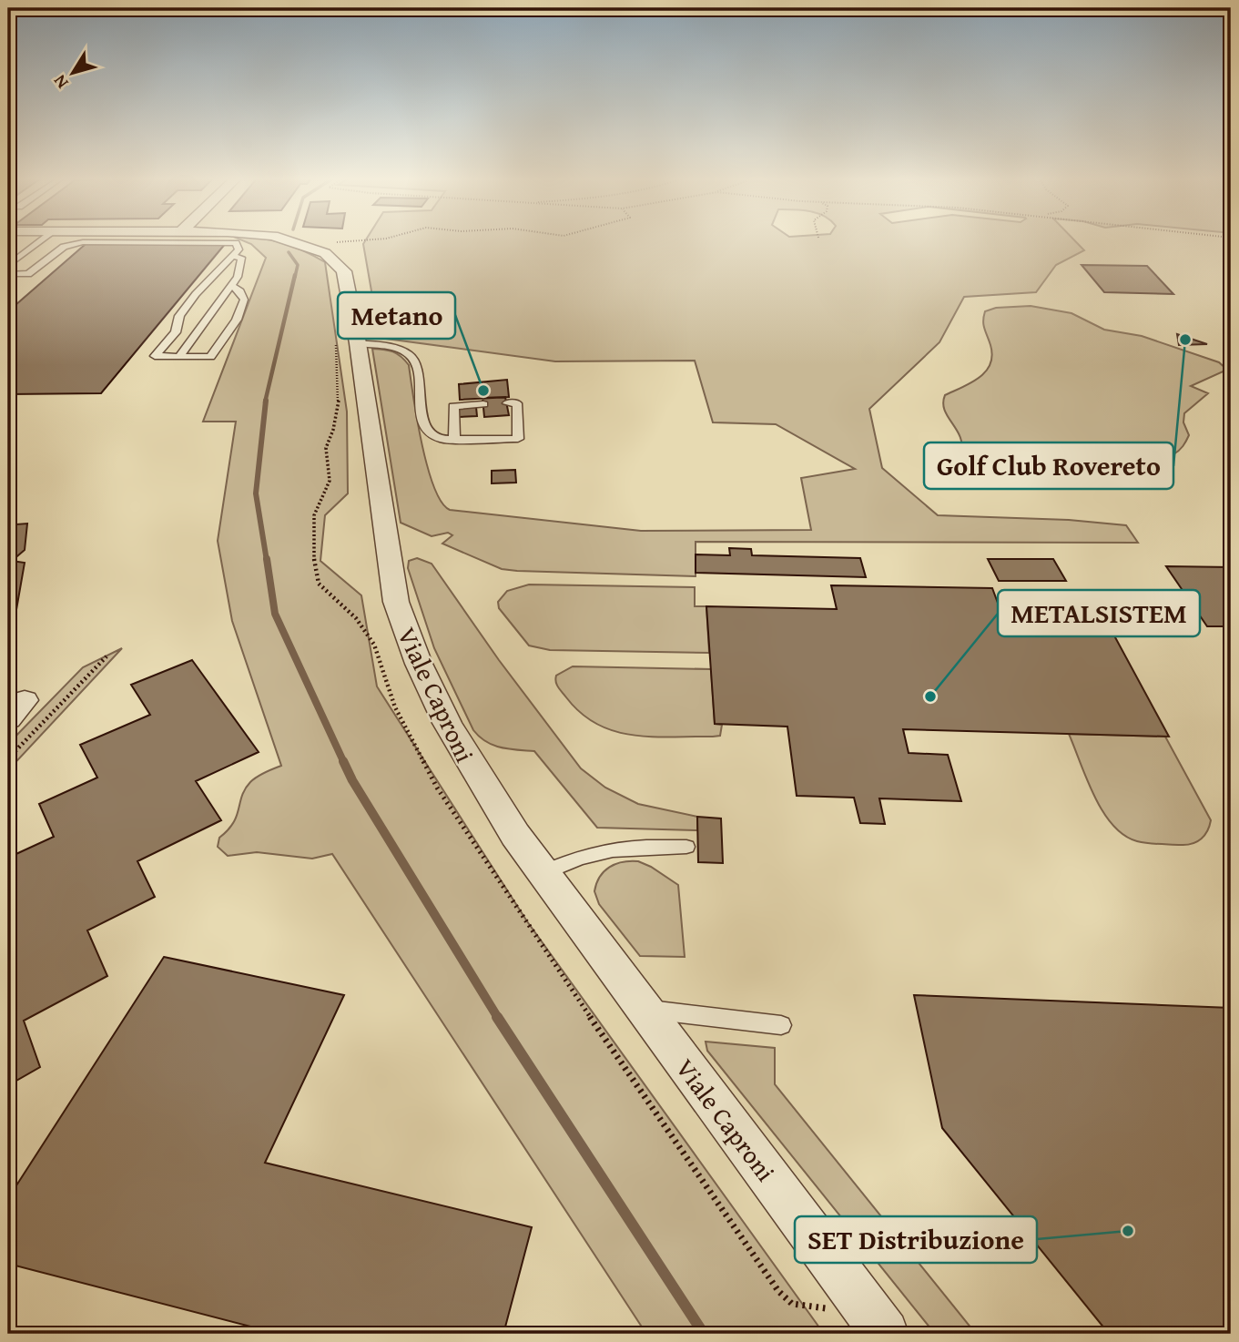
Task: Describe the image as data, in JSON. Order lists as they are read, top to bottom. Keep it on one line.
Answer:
{"streets":{"street":["Viale Caproni"]},"places":["Golf Club Rovereto","Metano","METALSISTEM","SET Distribuzione"],"north":"bottom left"}
